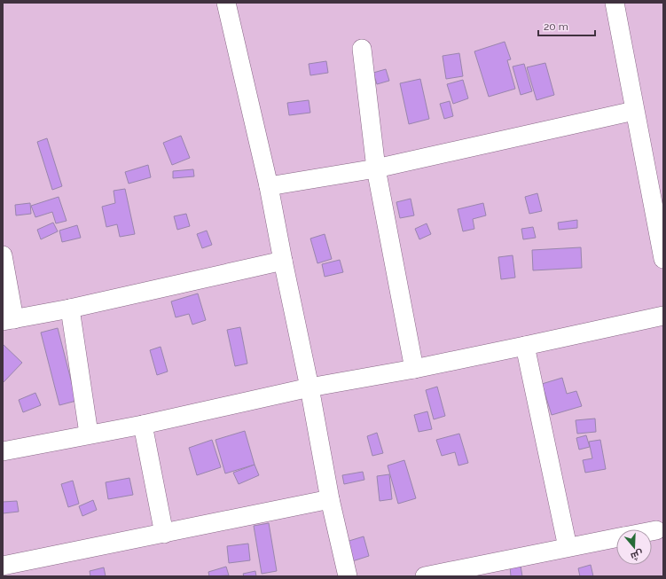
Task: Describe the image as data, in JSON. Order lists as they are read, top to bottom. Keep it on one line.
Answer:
{"scale_bar":"20 m","north":"bottom"}
